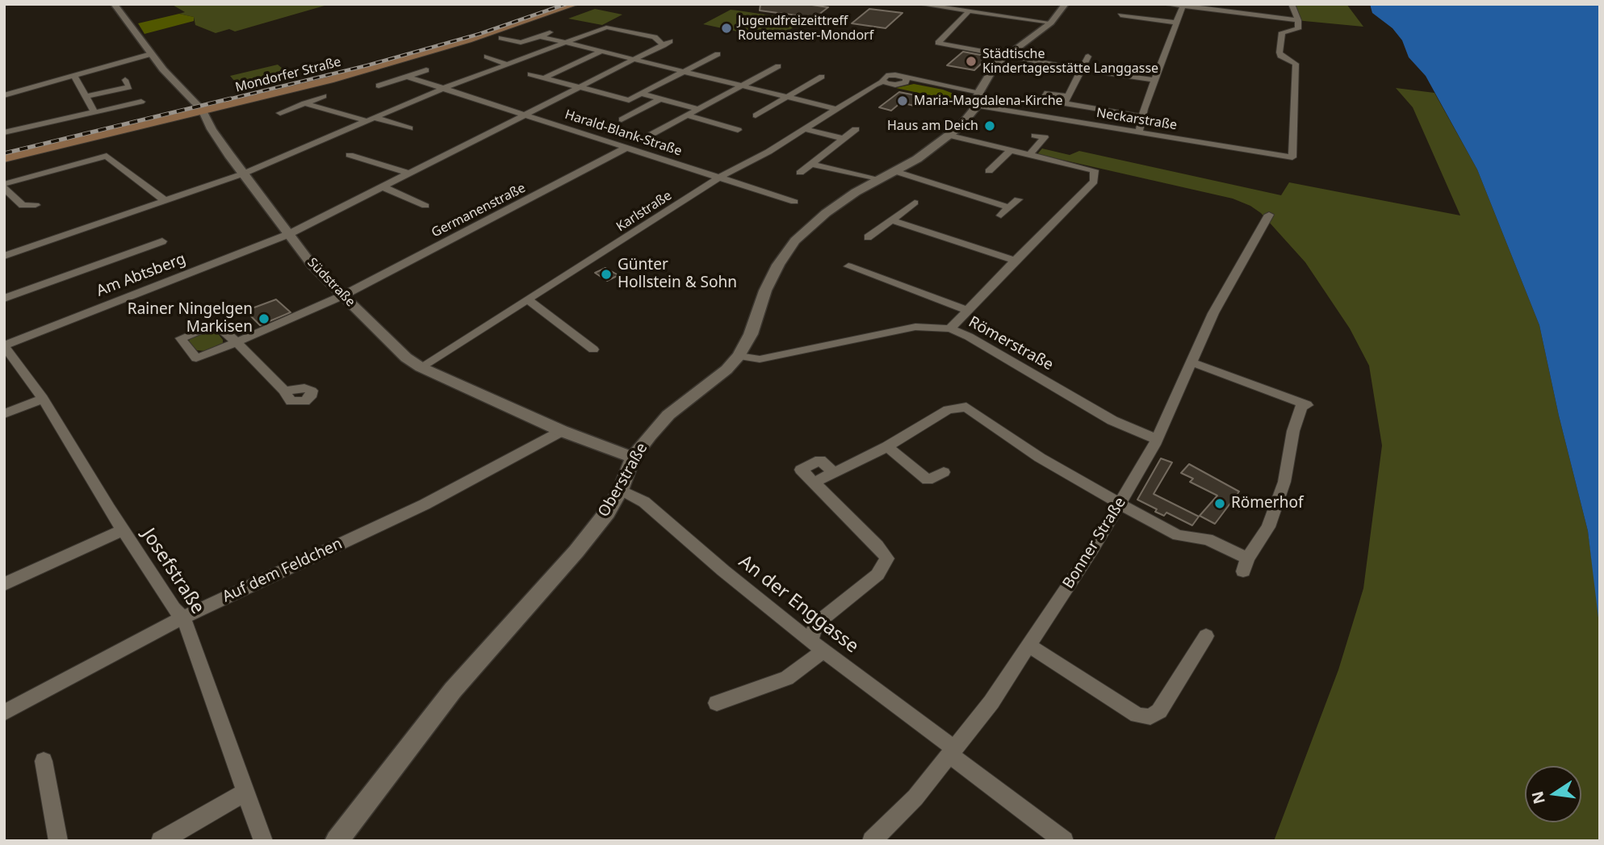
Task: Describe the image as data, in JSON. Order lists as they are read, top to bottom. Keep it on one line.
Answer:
{"streets":{"main road":["Mondorfer Straße"],"street":["Neckarstraße","Harald-Blank-Straße","Germanenstraße","Karlstraße","Am Abtsberg","Südstraße","Römerstraße","Oberstraße","Bonner Straße","Auf dem Feldchen","Josefstraße","An der Enggasse"]},"crossings":[["Mondorfer Straße","Südstraße"],["Neckarstraße","Karlstraße"],["Neckarstraße","Oberstraße"],["Harald-Blank-Straße","Germanenstraße"],["Harald-Blank-Straße","Karlstraße"],["Harald-Blank-Straße","Am Abtsberg"],["Germanenstraße","Südstraße"],["Karlstraße","Südstraße"],["Karlstraße","Oberstraße"],["Am Abtsberg","Südstraße"],["Am Abtsberg","Josefstraße"],["Südstraße","Oberstraße"],["Südstraße","Auf dem Feldchen"],["Römerstraße","Oberstraße"],["Römerstraße","Bonner Straße"],["Oberstraße","An der Enggasse"],["Bonner Straße","An der Enggasse"],["Auf dem Feldchen","Josefstraße"]],"places":["Jugendfreizeittreff Routemaster-Mondorf","Städtische Kindertagesstätte Langgasse","Maria-Magdalena-Kirche","Haus am Deich","Günter Hollstein & Sohn","Rainer Ningelgen Markisen","Römerhof"],"north":"left"}
